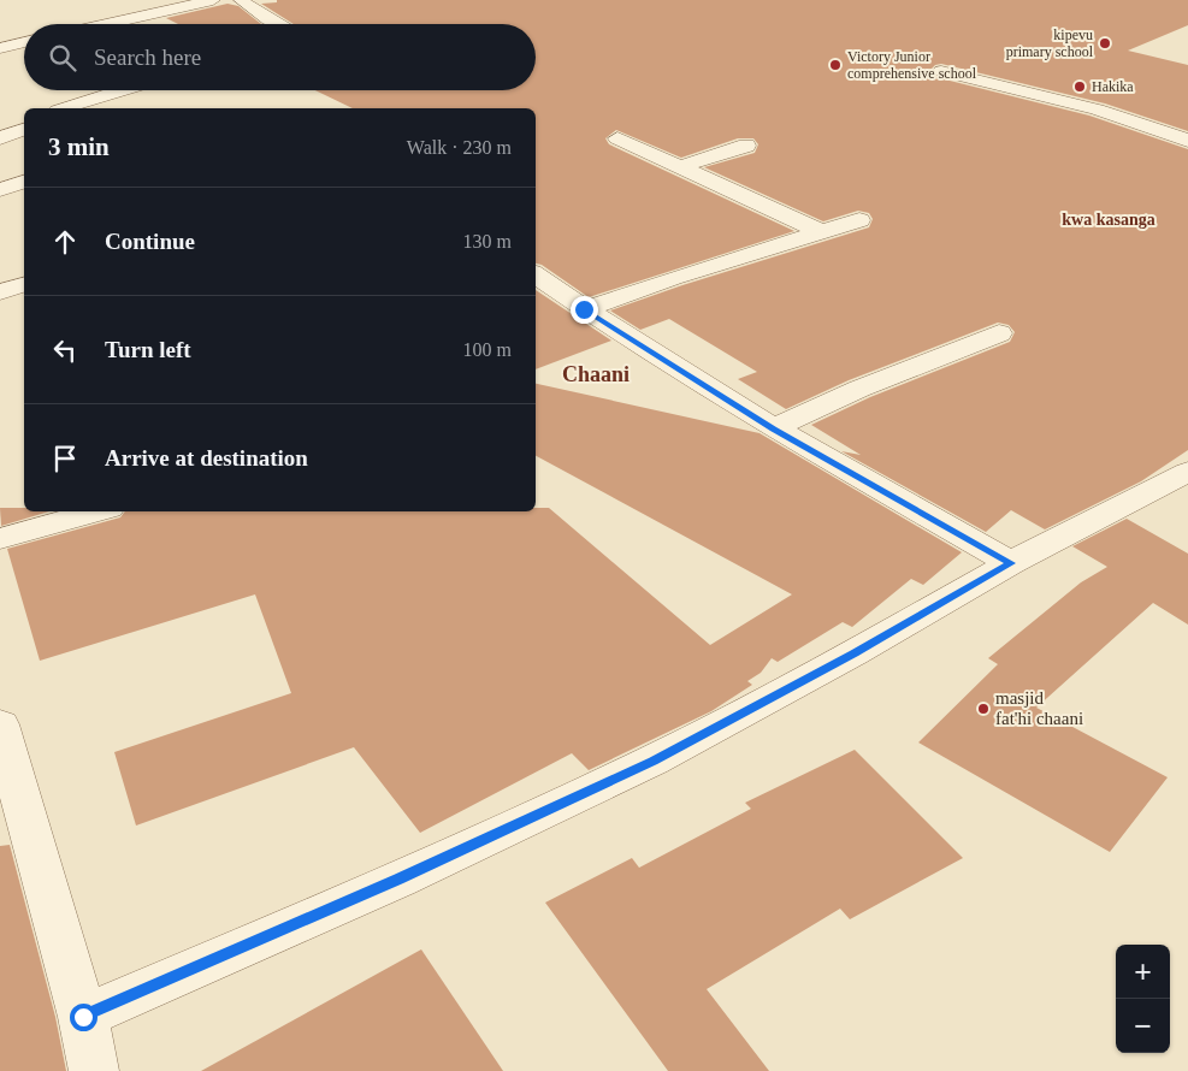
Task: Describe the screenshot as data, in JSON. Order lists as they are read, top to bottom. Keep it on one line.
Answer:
{"districts":["kwa kasanga","Chaani"],"places":["kipevu primary school","Victory Junior comprehensive school","Hakika","masjid fat'hi chaani"],"page":{"search":"Search here","heading":["3 min","Walk · 230 m"],"list":[["Continue","130 m"],["Turn left","100 m"],"Arrive at destination"],"map_buttons":["+","−"]}}
